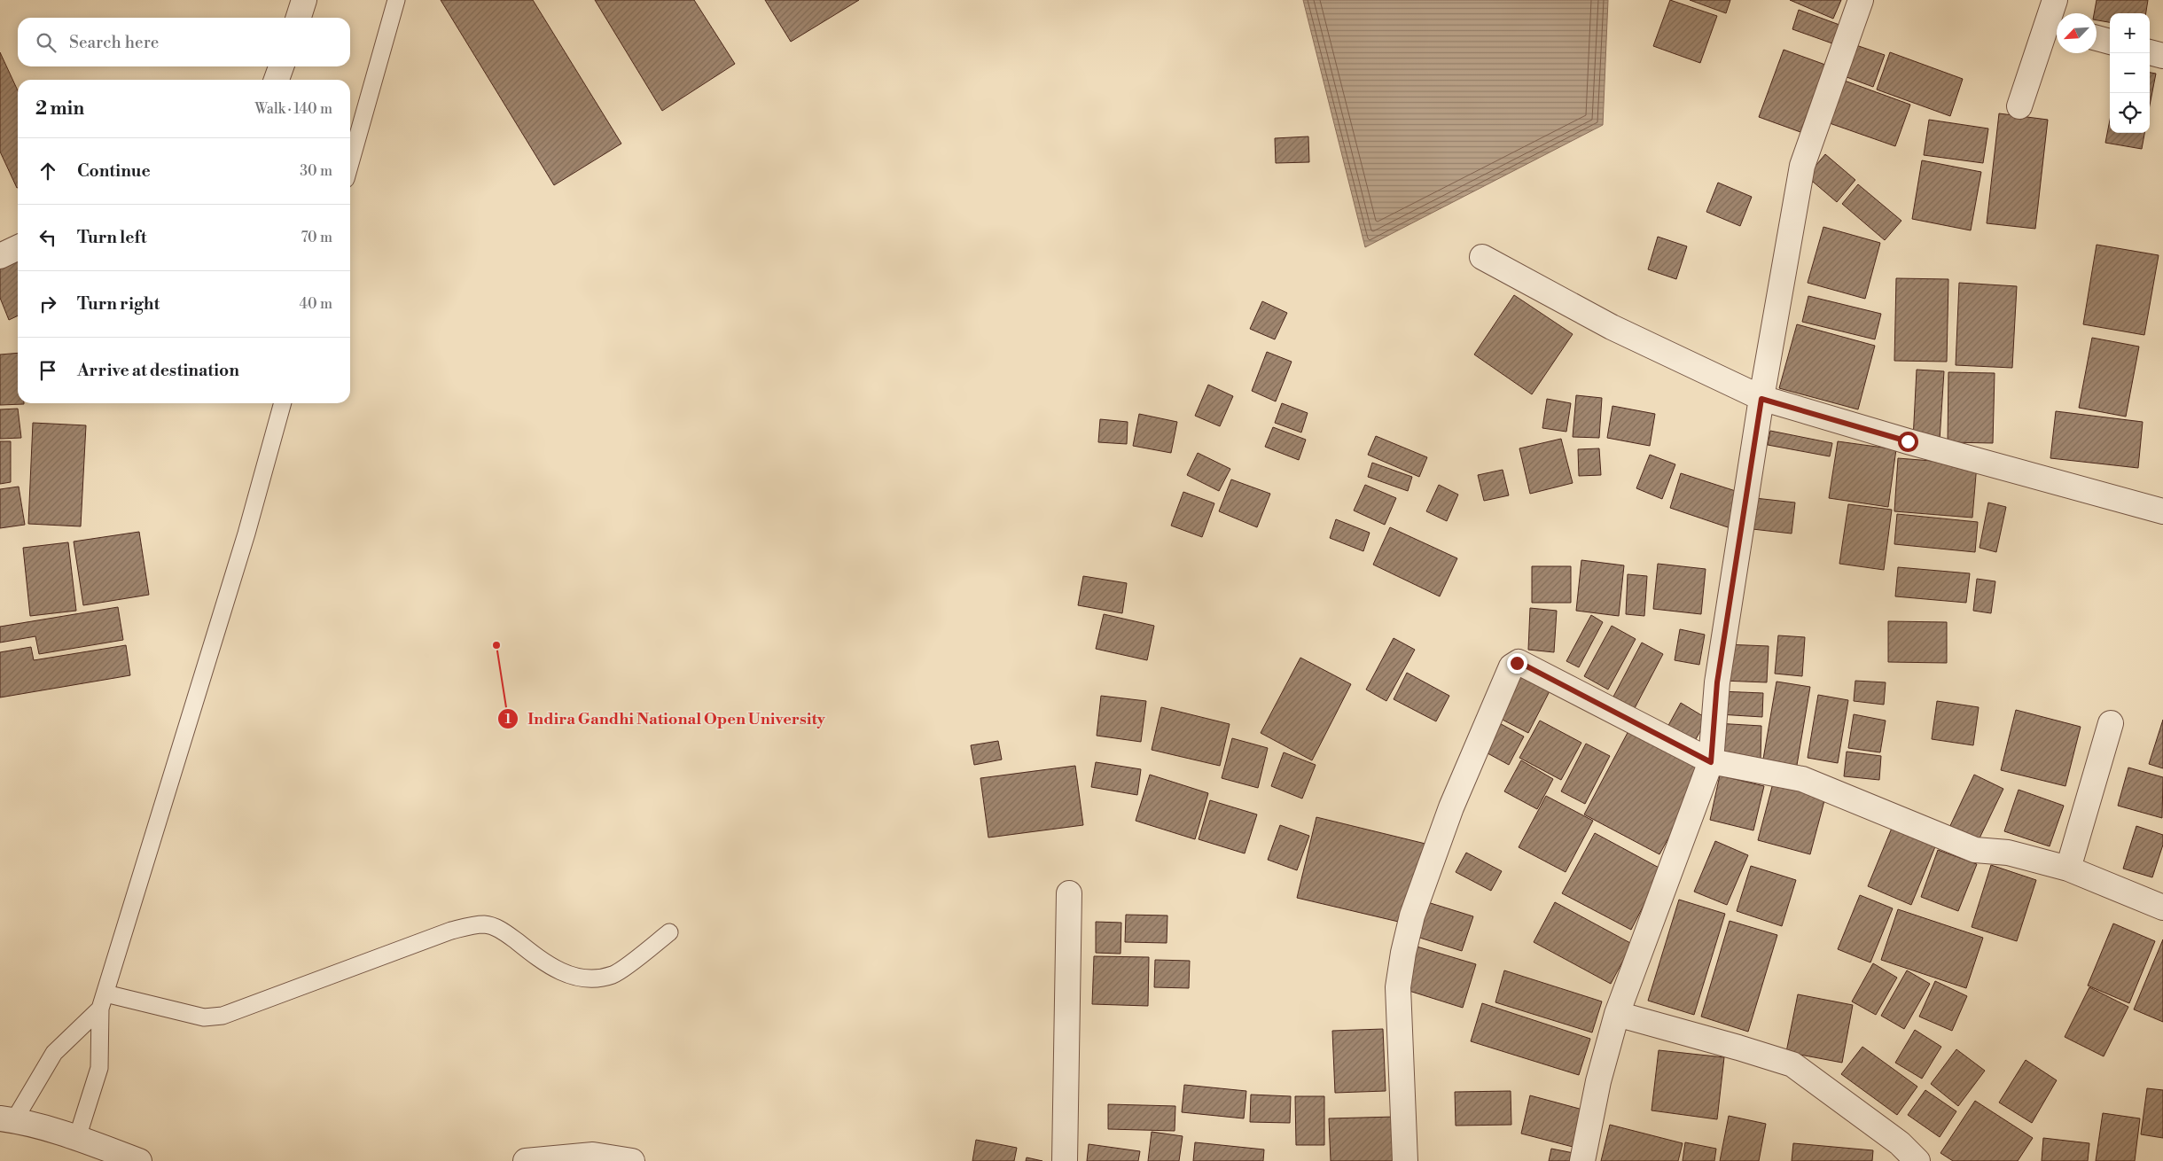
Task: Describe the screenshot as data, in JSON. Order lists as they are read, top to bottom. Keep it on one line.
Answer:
{"places":["Indira Gandhi National Open University"],"north":"bottom left","page":{"map_buttons":["+","−"],"search":"Search here","heading":["2 min","Walk · 140 m"],"list":[["Continue","30 m"],["Turn left","70 m"],["Turn right","40 m"],"Arrive at destination"]}}
